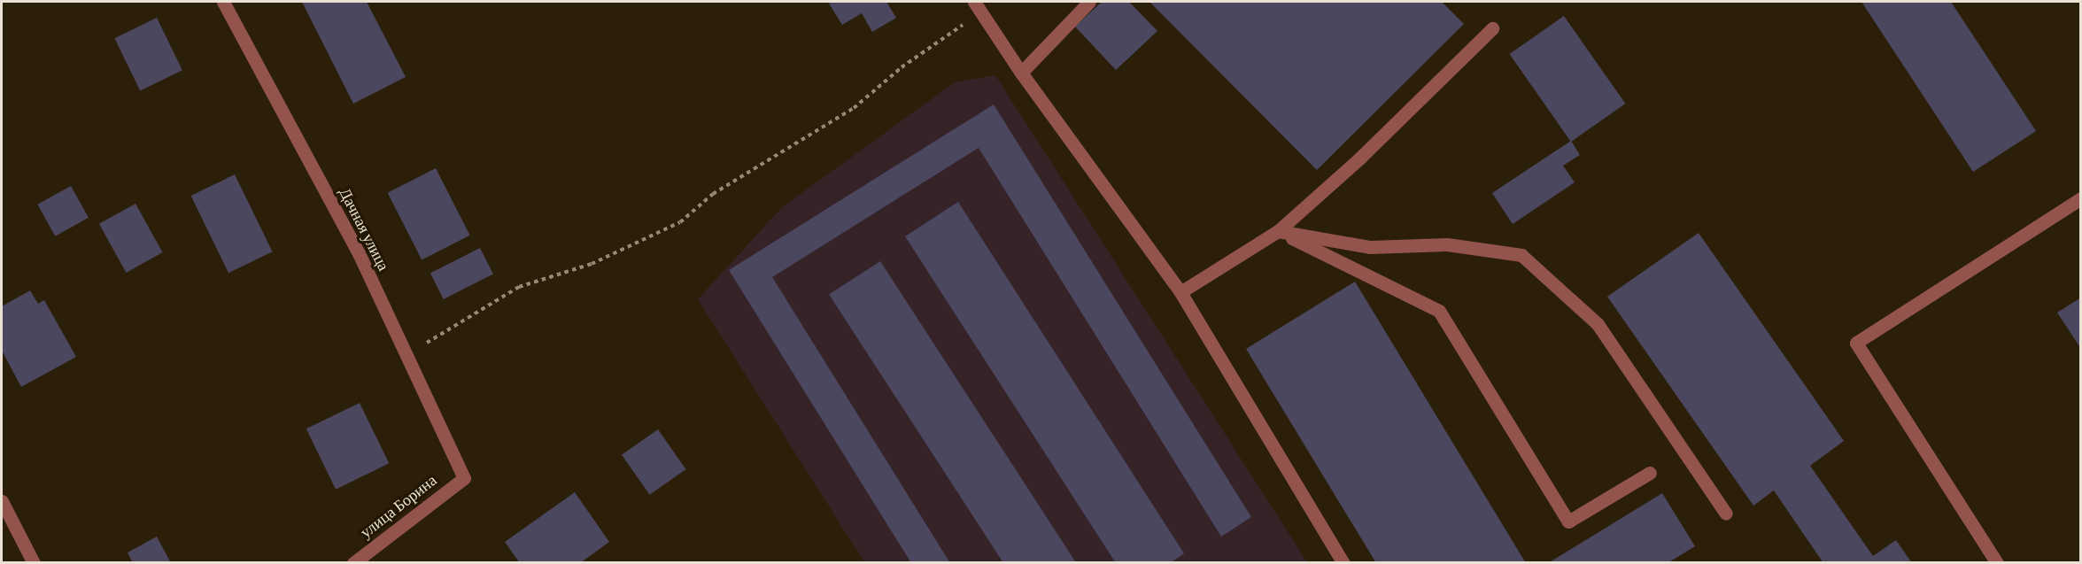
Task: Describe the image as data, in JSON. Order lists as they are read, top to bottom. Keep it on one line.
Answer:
{"streets":{"street":["Дачная улица","улица Борина"]},"crossings":[["Дачная улица","улица Борина"]]}
